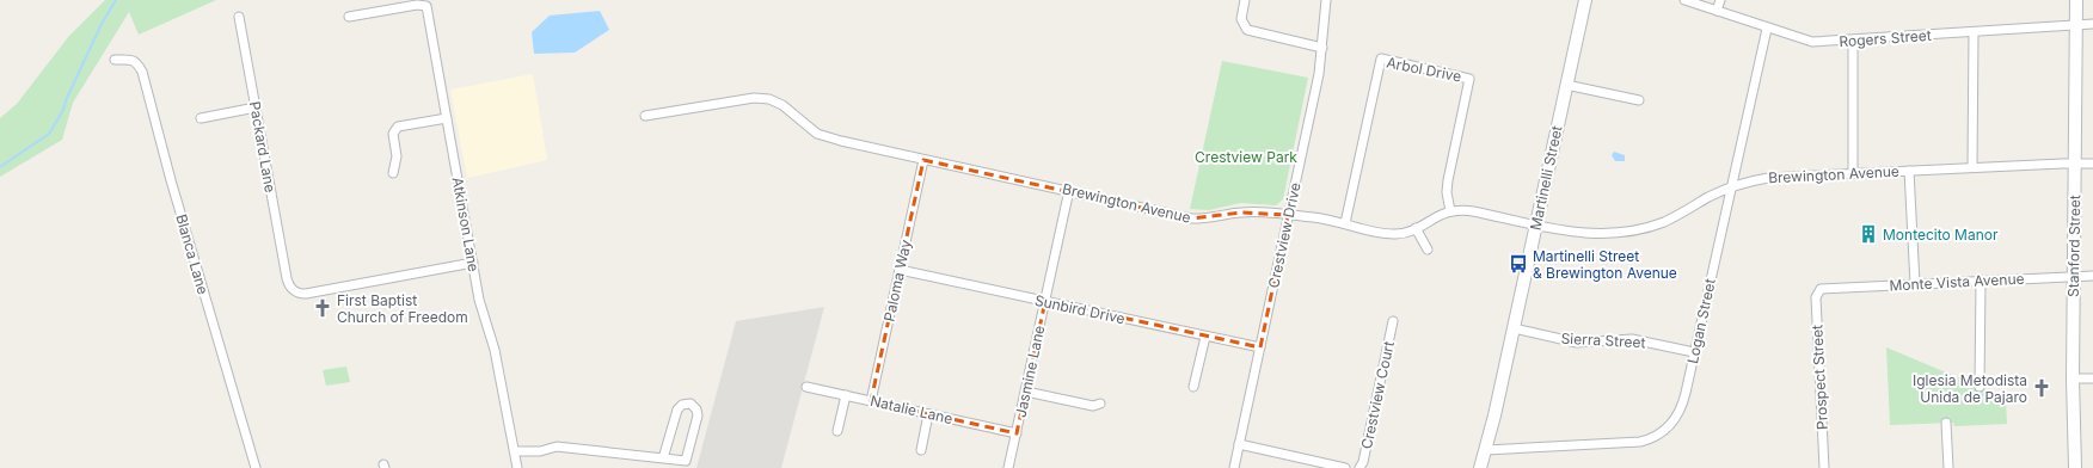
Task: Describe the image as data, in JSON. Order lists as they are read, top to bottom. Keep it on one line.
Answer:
{"streets":{"street":["Rogers Street","Arbol Drive","Packard Lane","Brewington Avenue","Martinelli Street","Atkinson Lane","Crestview Drive","Stanford Street","Blanca Lane","Paloma Way","Monte Vista Avenue","Sunbird Drive","Logan Street","Sierra Street","Jasmine Lane","Prospect Street","Crestview Court","Natalie Lane"]},"crossings":[["Rogers Street","Stanford Street"],["Rogers Street","Logan Street"],["Arbol Drive","Brewington Avenue"],["Packard Lane","Atkinson Lane"],["Brewington Avenue","Martinelli Street"],["Brewington Avenue","Crestview Drive"],["Brewington Avenue","Stanford Street"],["Brewington Avenue","Paloma Way"],["Brewington Avenue","Logan Street"],["Brewington Avenue","Jasmine Lane"],["Martinelli Street","Logan Street"],["Martinelli Street","Sierra Street"],["Crestview Drive","Sunbird Drive"],["Stanford Street","Monte Vista Avenue"],["Paloma Way","Sunbird Drive"],["Paloma Way","Natalie Lane"],["Monte Vista Avenue","Prospect Street"],["Sunbird Drive","Jasmine Lane"],["Logan Street","Sierra Street"],["Jasmine Lane","Natalie Lane"]],"parks":["Crestview Park"],"places":{"building":["Montecito Manor"],"bus stop":["Martinelli Street & Brewington Avenue"],"church":["First Baptist Church of Freedom","Iglesia Metodista Unida de Pajaro"]}}
